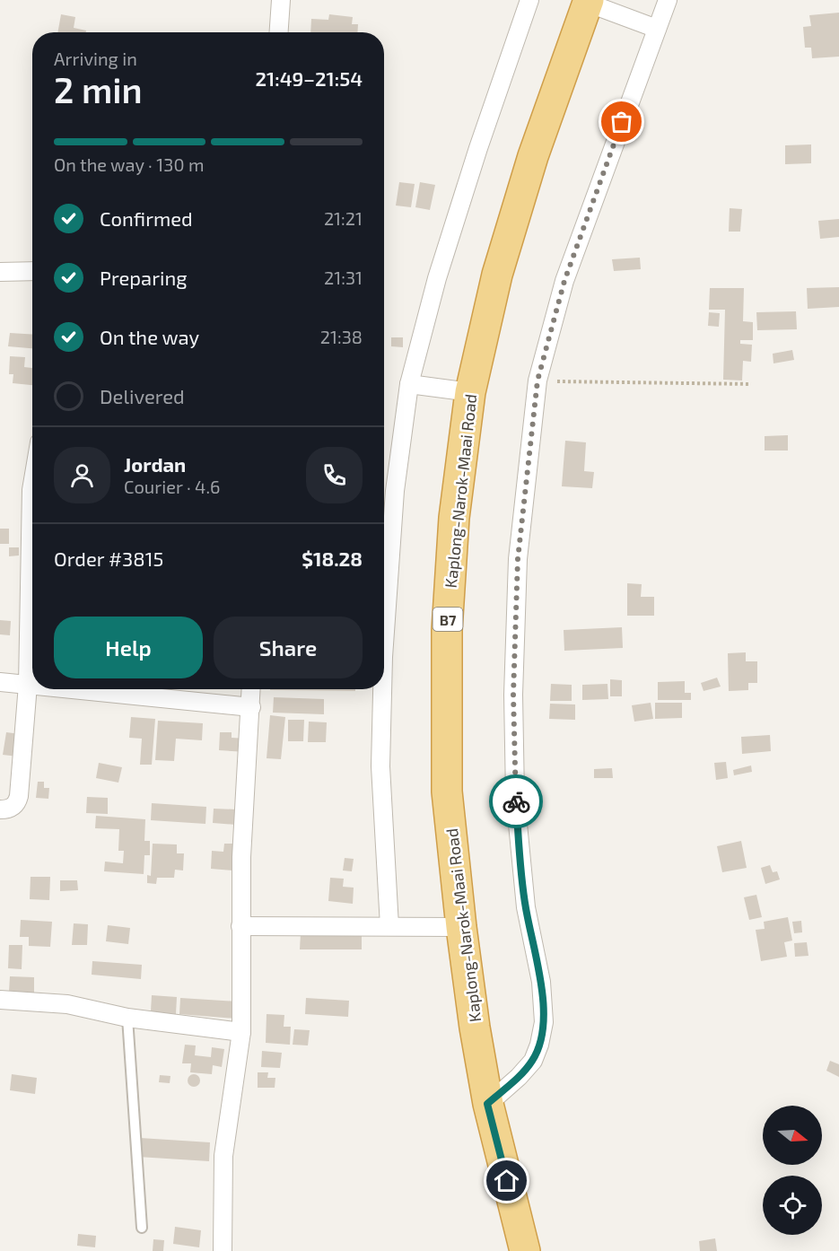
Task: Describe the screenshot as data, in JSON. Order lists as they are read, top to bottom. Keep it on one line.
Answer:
{"streets":{"highway":["Kaplong-Narok-Maai Road","B7"]},"north":"right","page":{"heading":["2 min","Arriving in","21:49–21:54"],"panel":["Jordan","Courier · 4.6","Order #3815","$18.28"],"bar":"On the way · 130 m","list":[["Confirmed","21:21"],["Preparing","21:31"],["On the way","21:38"],"Delivered"],"buttons":["Help","Share"]}}
